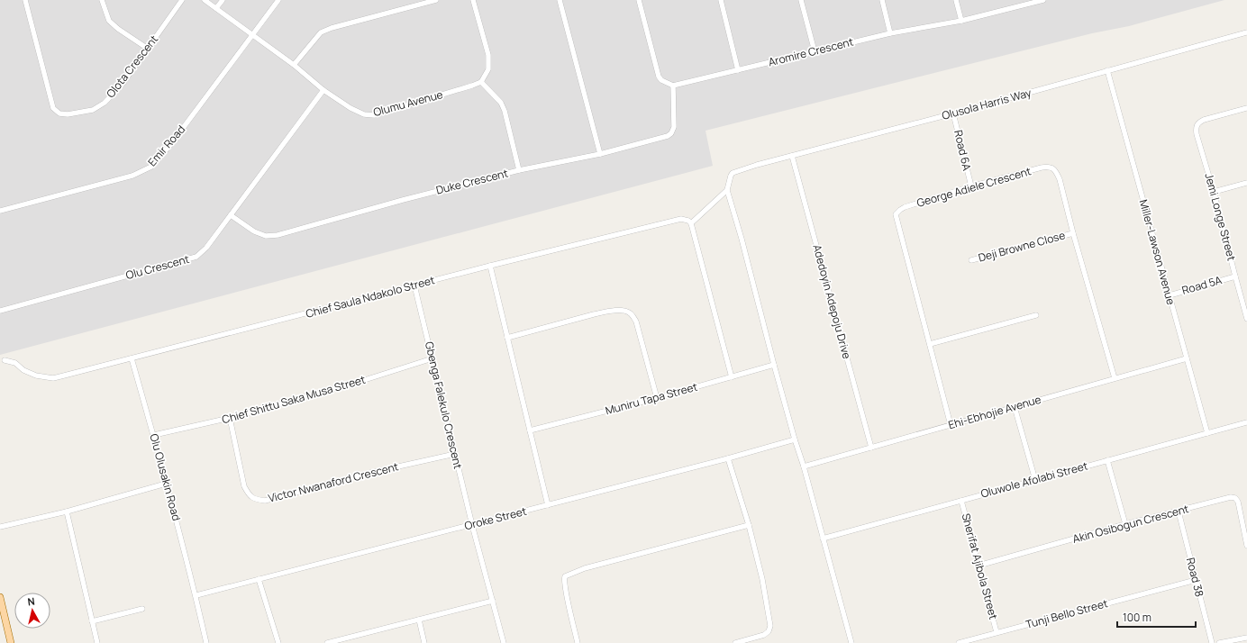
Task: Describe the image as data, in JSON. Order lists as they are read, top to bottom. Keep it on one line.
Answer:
{"streets":{"street":["Aromire Crescent","Olota Crescent","Olumu Avenue","Olusola Harris Way","Emir Road","Road 6A","Duke Crescent","George Adiele Crescent","Jemi Longe Street","Deji Browne Close","Miller-Lawson Avenue","Olu Crescent","Road 5A","Chief Saula Ndakolo Street","Adedoyin Adepoju Drive","Muniru Tapa Street","Chief Shittu Saka Musa Street","Gbenga Falekulo Crescent","Ehi-Ebhojie Avenue","Olu Olusakin Road","Oluwole Afolabi Street","Victor Nwanaford Crescent","Oroke Street","Akin Osibogun Crescent","Sherifat Ajibola Street","Road 38","Tunji Bello Street"]},"crossings":[["Aromire Crescent","Duke Crescent"],["Olumu Avenue","Emir Road"],["Olumu Avenue","Olu Crescent"],["Olusola Harris Way","Road 6A"],["Olusola Harris Way","Miller-Lawson Avenue"],["Olusola Harris Way","Adedoyin Adepoju Drive"],["Road 6A","George Adiele Crescent"],["Duke Crescent","Olu Crescent"],["George Adiele Crescent","Deji Browne Close"],["George Adiele Crescent","Ehi-Ebhojie Avenue"],["Jemi Longe Street","Road 5A"],["Miller-Lawson Avenue","Road 5A"],["Miller-Lawson Avenue","Ehi-Ebhojie Avenue"],["Miller-Lawson Avenue","Oluwole Afolabi Street"],["Chief Saula Ndakolo Street","Gbenga Falekulo Crescent"],["Chief Saula Ndakolo Street","Olu Olusakin Road"],["Adedoyin Adepoju Drive","Ehi-Ebhojie Avenue"],["Chief Shittu Saka Musa Street","Gbenga Falekulo Crescent"],["Chief Shittu Saka Musa Street","Olu Olusakin Road"],["Chief Shittu Saka Musa Street","Victor Nwanaford Crescent"],["Gbenga Falekulo Crescent","Victor Nwanaford Crescent"],["Gbenga Falekulo Crescent","Oroke Street"],["Olu Olusakin Road","Oroke Street"],["Oluwole Afolabi Street","Sherifat Ajibola Street"],["Akin Osibogun Crescent","Sherifat Ajibola Street"],["Akin Osibogun Crescent","Road 38"],["Sherifat Ajibola Street","Tunji Bello Street"],["Road 38","Tunji Bello Street"]],"scale_bar":"100 m","north":"top"}
